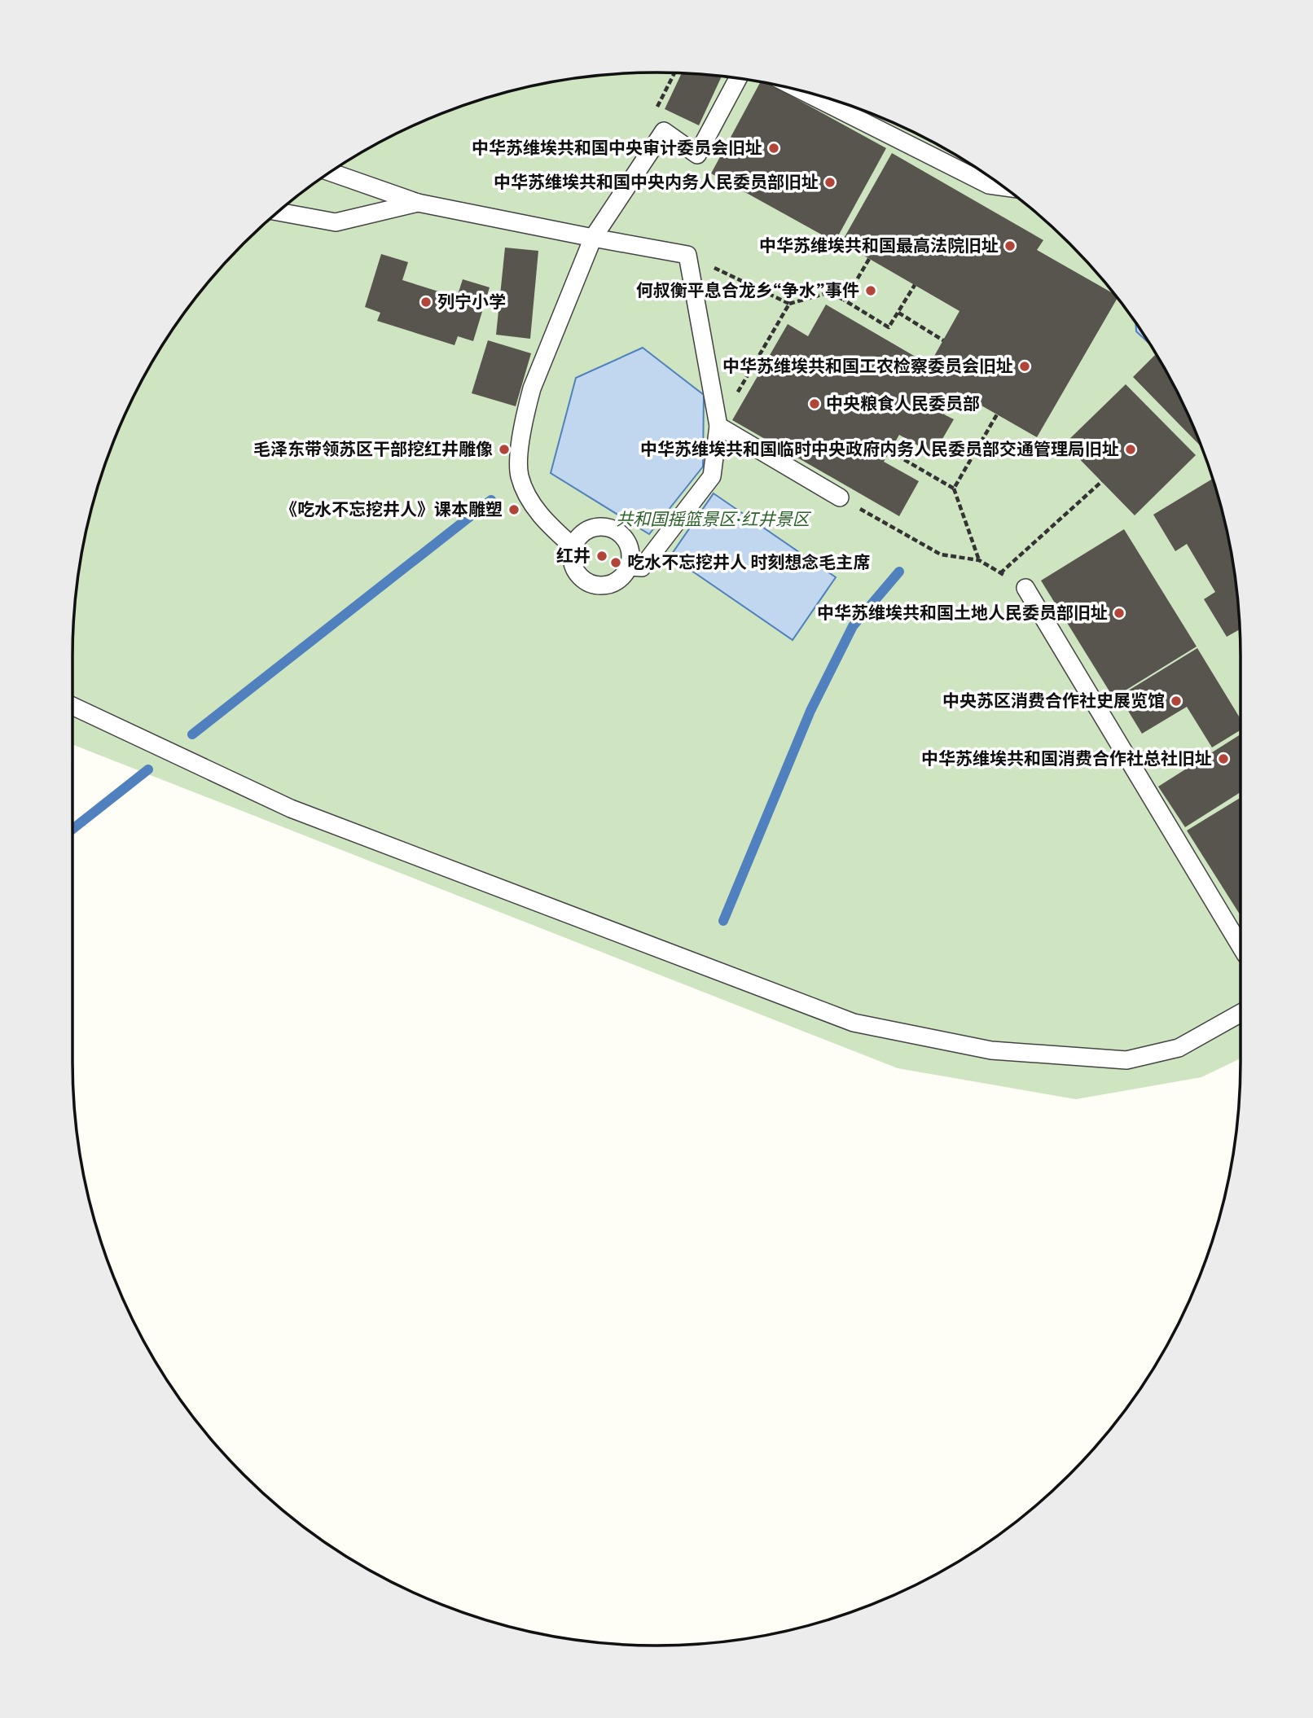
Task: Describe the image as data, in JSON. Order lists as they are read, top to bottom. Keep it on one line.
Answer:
{"parks":["共和国摇篮景区·红井景区"],"places":["中华苏维埃共和国中央审计委员会旧址","中华苏维埃共和国中央内务人民委员部旧址","中华苏维埃共和国最高法院旧址","何叔衡平息合龙乡“争水”事件","列宁小学","中华苏维埃共和国工农检察委员会旧址","中央粮食人民委员部","毛泽东带领苏区干部挖红井雕像","中华苏维埃共和国临时中央政府内务人民委员部交通管理局旧址","《吃水不忘挖井人》课本雕塑","红井","吃水不忘挖井人 时刻想念毛主席","中华苏维埃共和国土地人民委员部旧址","中央苏区消费合作社史展览馆","中华苏维埃共和国消费合作社总社旧址"]}
